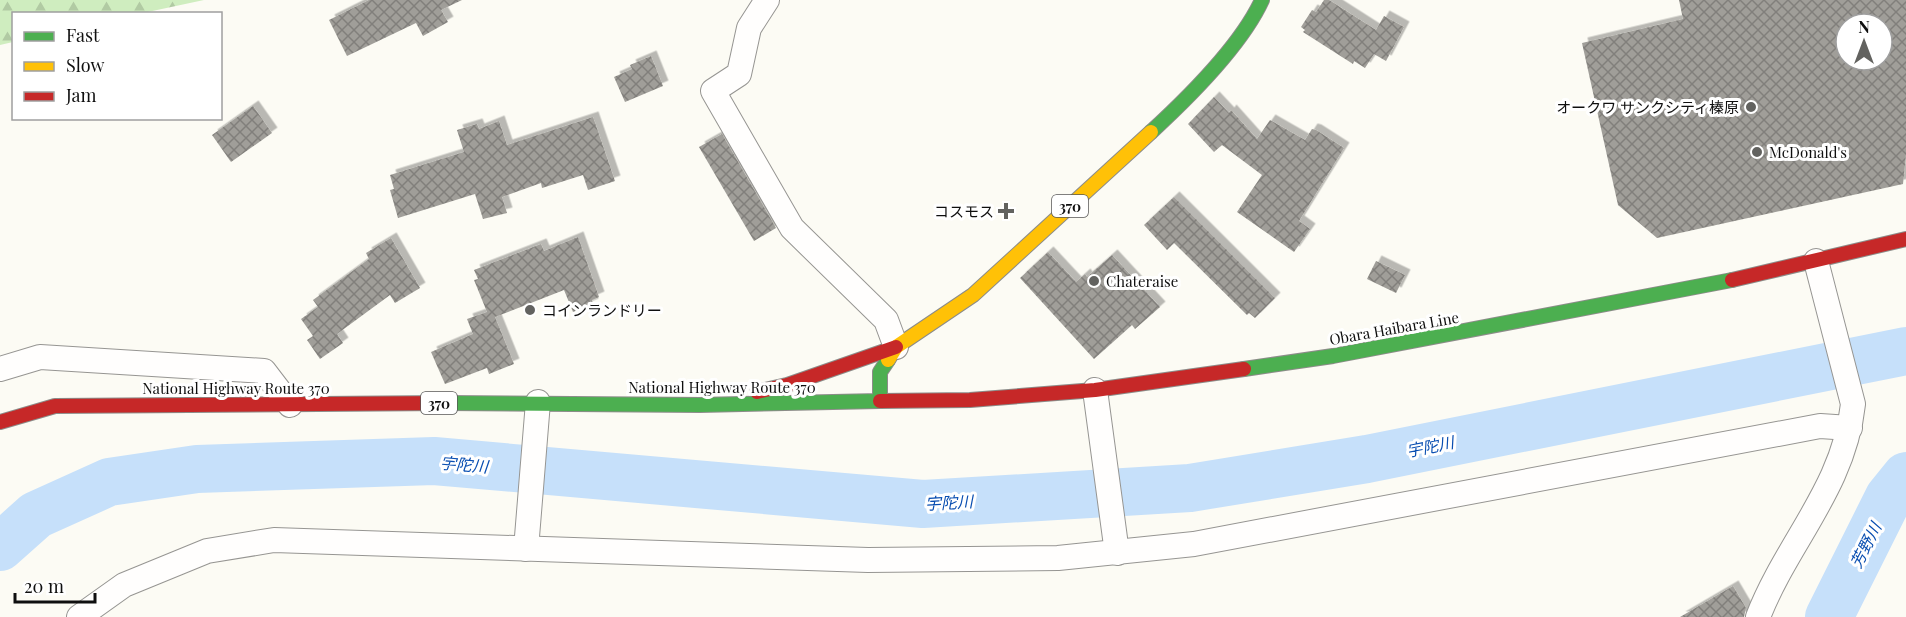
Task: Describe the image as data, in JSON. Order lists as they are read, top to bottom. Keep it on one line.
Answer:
{"streets":{"main road":["370","Obara Haibara Line","National Highway Route 370"]},"crossings":[["370","Obara Haibara Line"],["370","National Highway Route 370"],["Obara Haibara Line","National Highway Route 370"]],"water":["宇陀川","芳野川"],"places":{"other":["オークワ サンクシティ榛原","McDonald's","Chateraise","コインランドリー"],"health":["コスモス"]},"legend":["Fast","Slow","Jam"],"scale_bar":"20 m","north":"top"}
